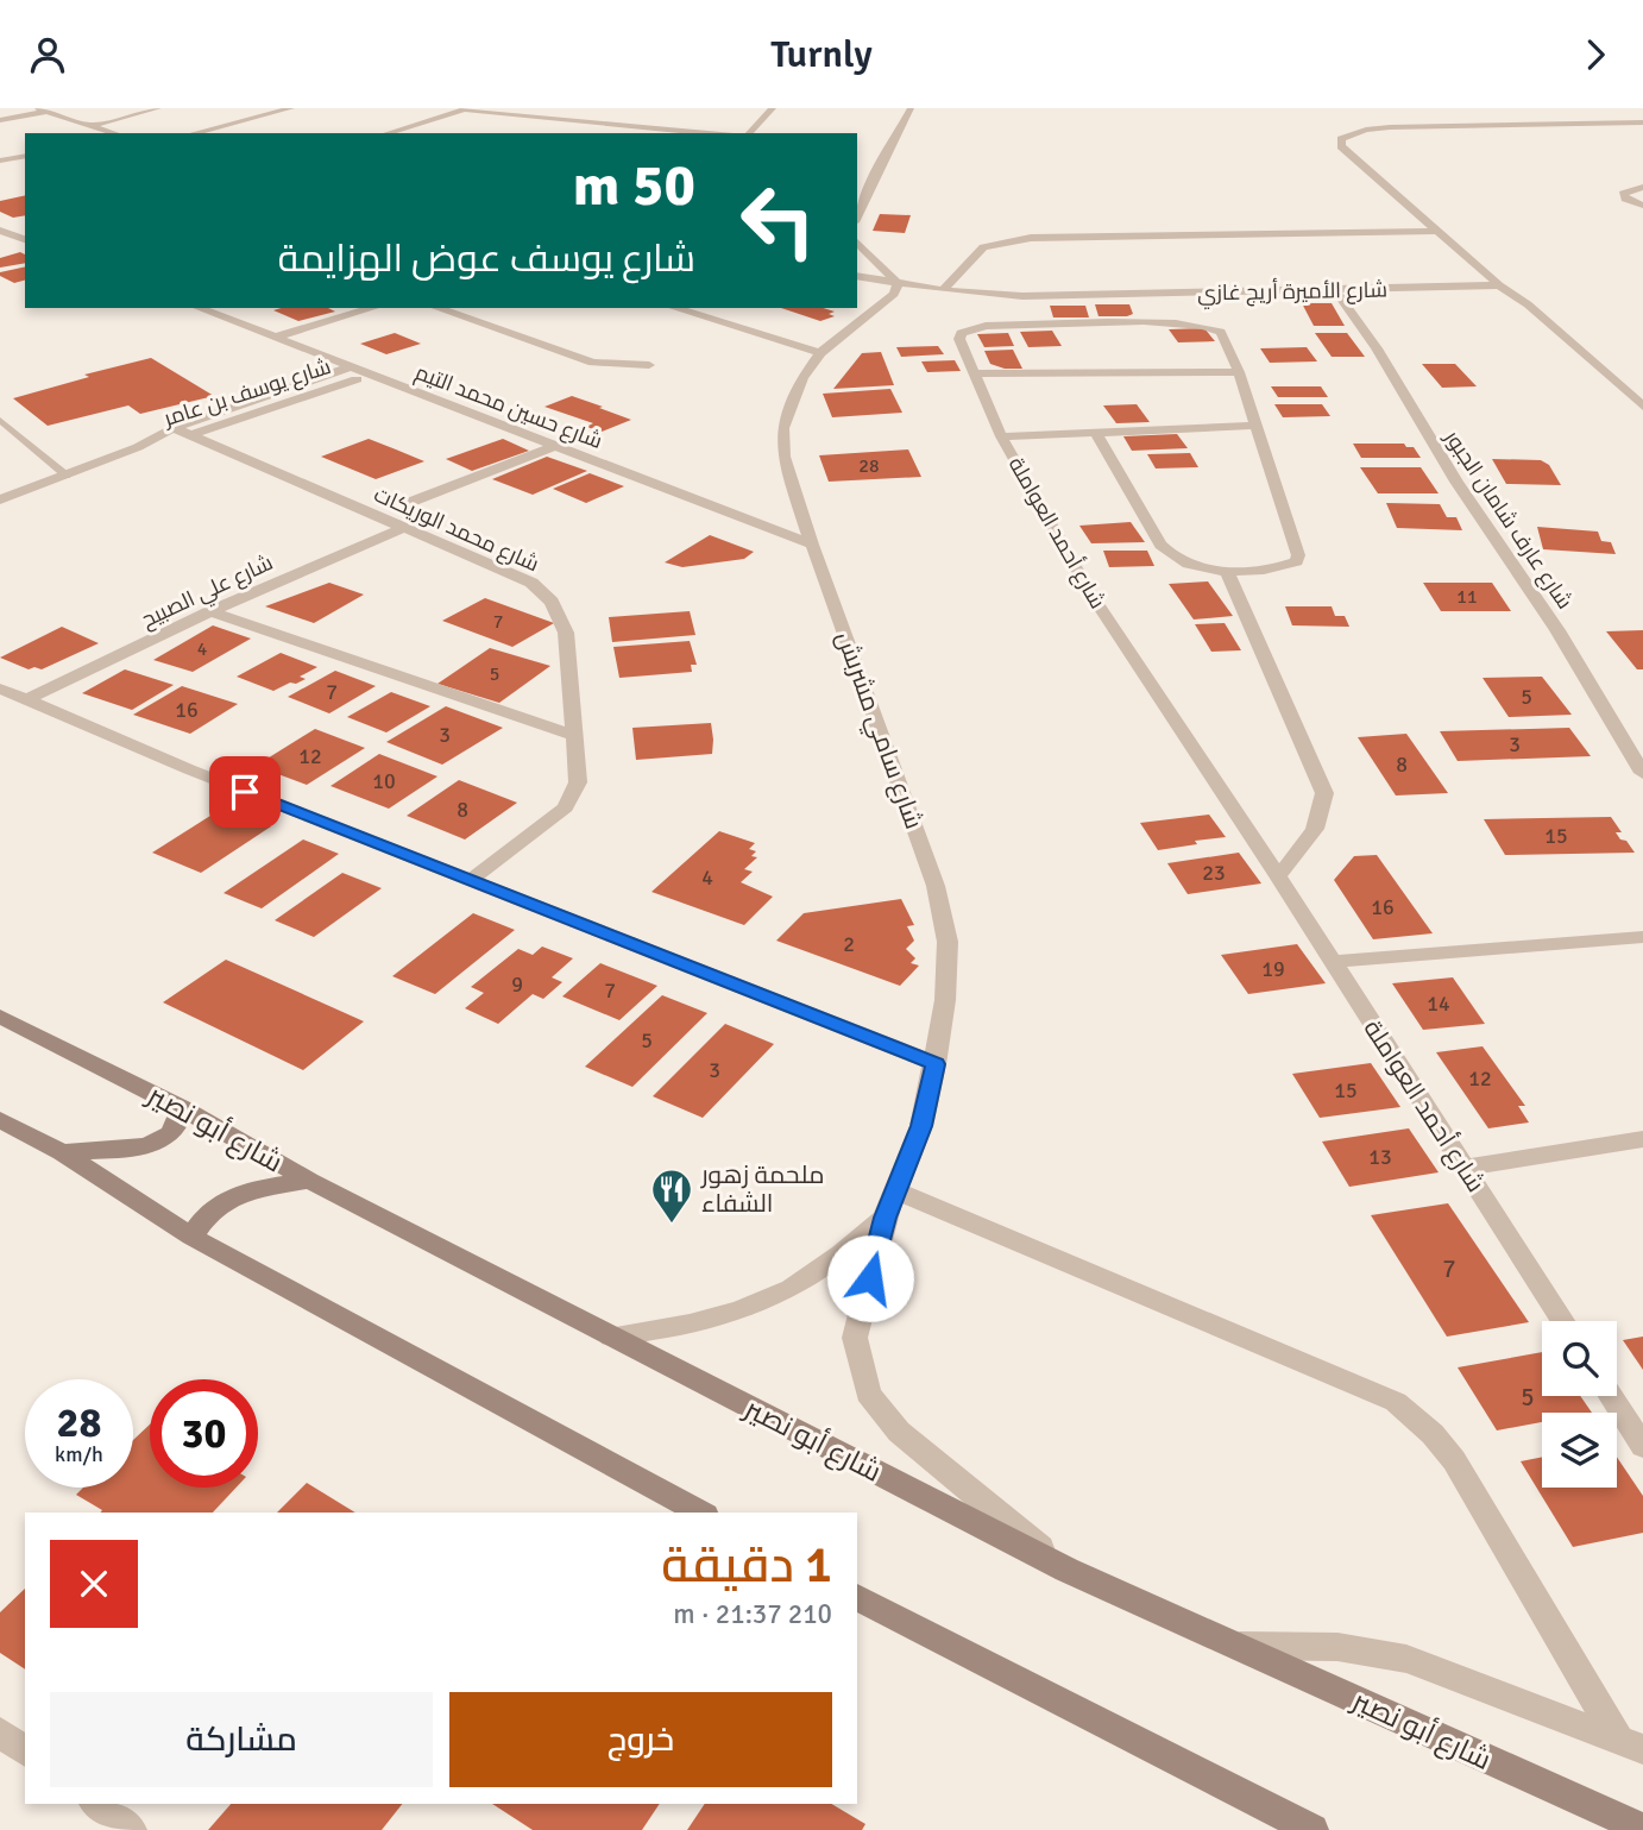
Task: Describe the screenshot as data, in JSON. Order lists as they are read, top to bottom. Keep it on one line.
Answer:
{"streets":{"main road":["شارع أبو نصير"],"street":["شارع الأميرة أريج غازي","شارع يوسف بن عامر","شارع حسين محمد التيم","شارع عارف شامان الجبور","شارع محمد الوريكات","شارع أحمد العواملة","شارع علي الصبيح","شارع سامي مشربش"]},"crossings":[["شارع الأميرة أريج غازي","شارع عارف شامان الجبور"],["شارع الأميرة أريج غازي","شارع سامي مشربش"],["شارع يوسف بن عامر","شارع حسين محمد التيم"],["شارع يوسف بن عامر","شارع محمد الوريكات"],["شارع حسين محمد التيم","شارع سامي مشربش"],["شارع محمد الوريكات","شارع علي الصبيح"],["شارع سامي مشربش","شارع أبو نصير"]],"places":{"restaurant":["ملحمة زهور الشفاء"]},"house_numbers":["28","11","7","4","5","7","5","16","3","3","12","8","10","8","15","23","4","16","2","19","9","7","14","5","3","12","15","13","7","5"],"page":{"header":"Turnly","turn":["50 m","شارع يوسف عوض الهزايمة"],"speed":"28 km/h","limit":"30","heading":["1 دقيقة","210 m · 21:37"],"buttons":["خروج","مشاركة"]}}
